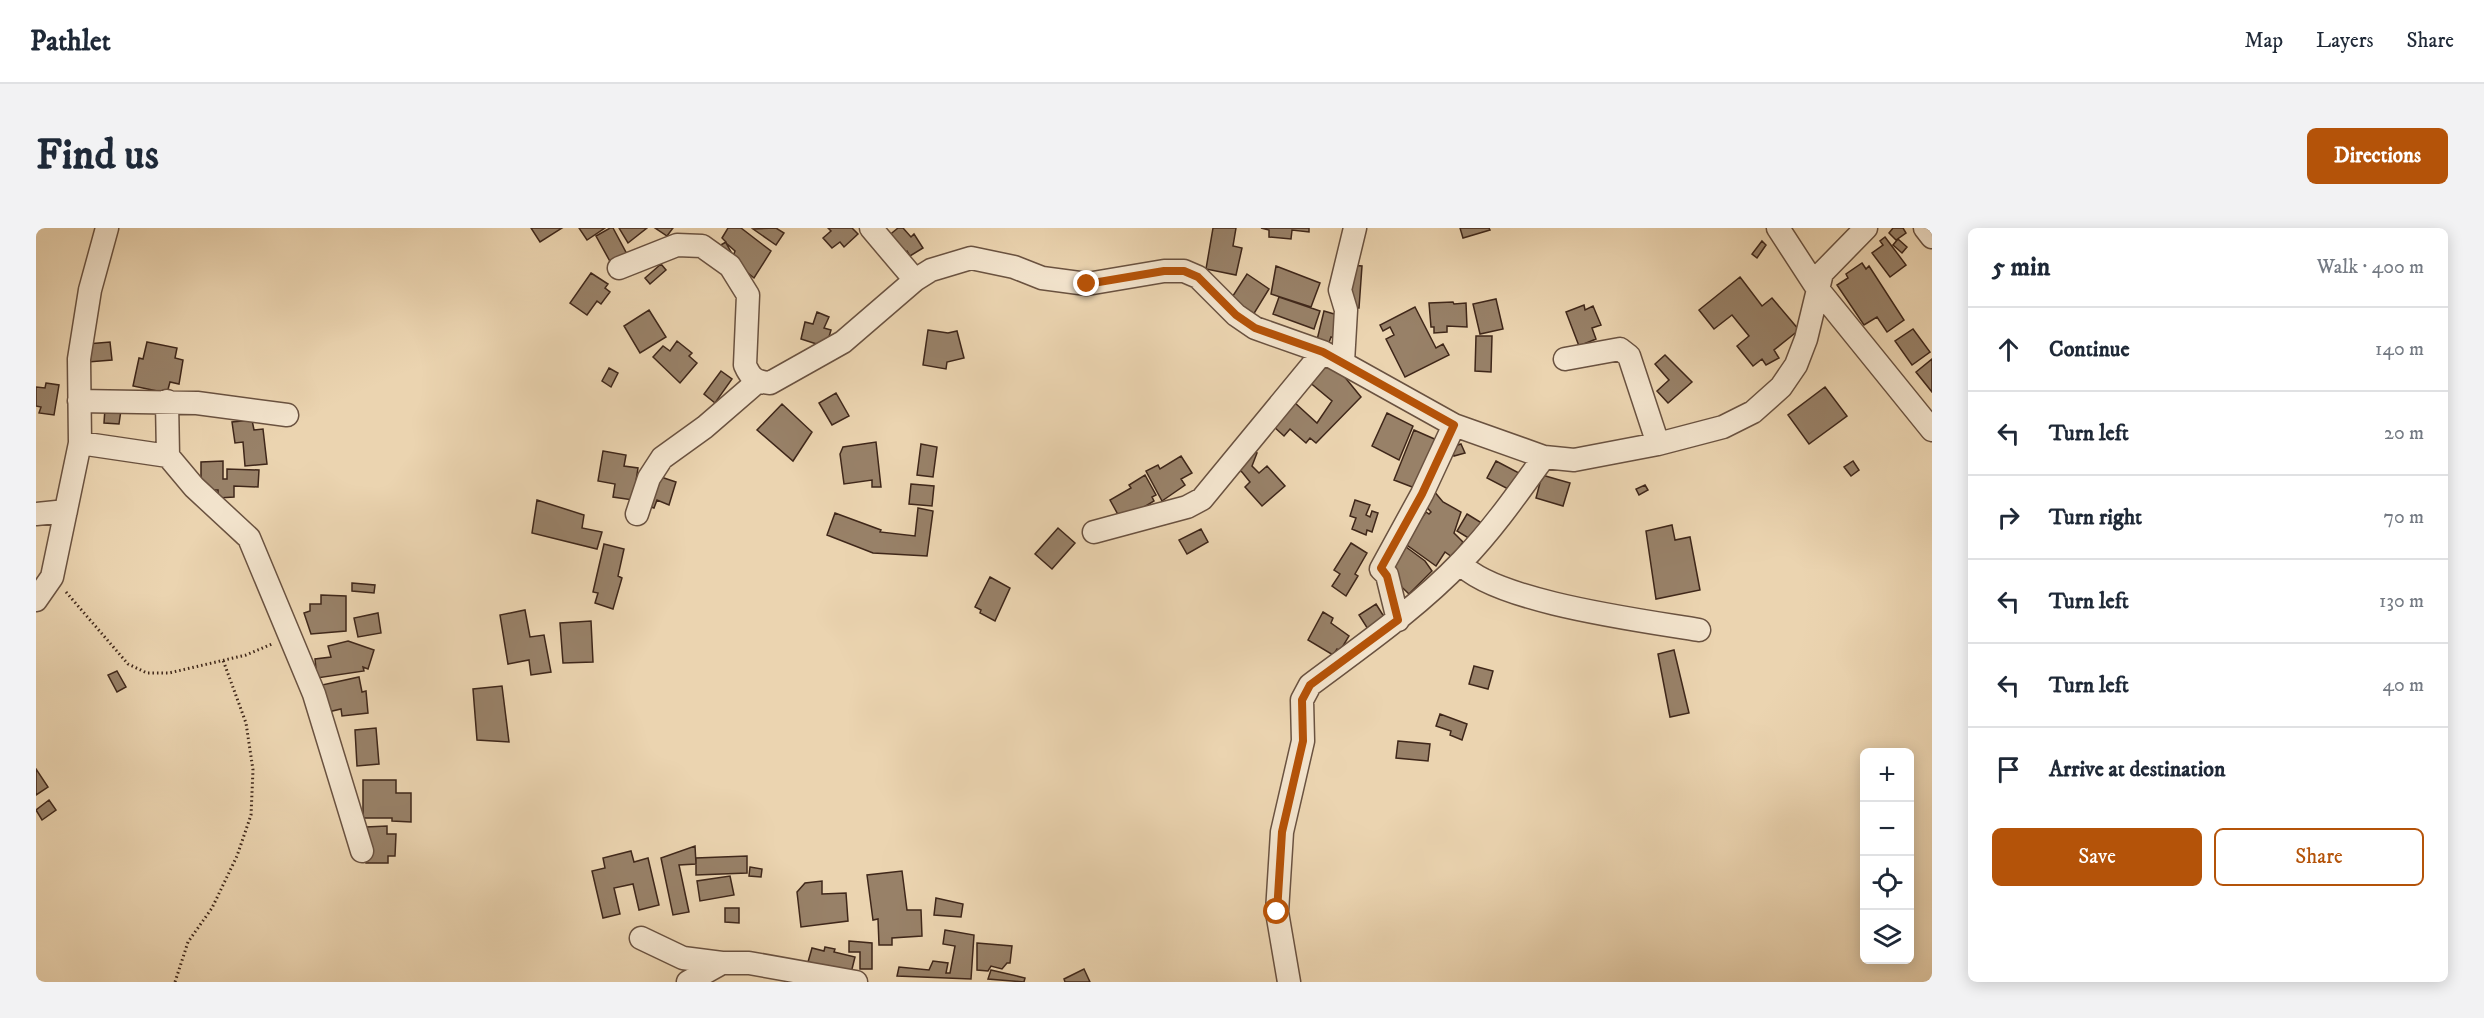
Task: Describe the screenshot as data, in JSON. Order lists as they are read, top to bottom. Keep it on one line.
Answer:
{"page":{"header":"Pathlet","nav":["Map","Layers","Share"],"buttons":["Directions",["Save","Share"]],"title":"Find us","heading":["5 min","Walk · 400 m"],"list":[["Continue","140 m"],["Turn left","20 m"],["Turn right","70 m"],["Turn left","130 m"],["Turn left","40 m"],"Arrive at destination"],"map_buttons":["+","−"]}}
